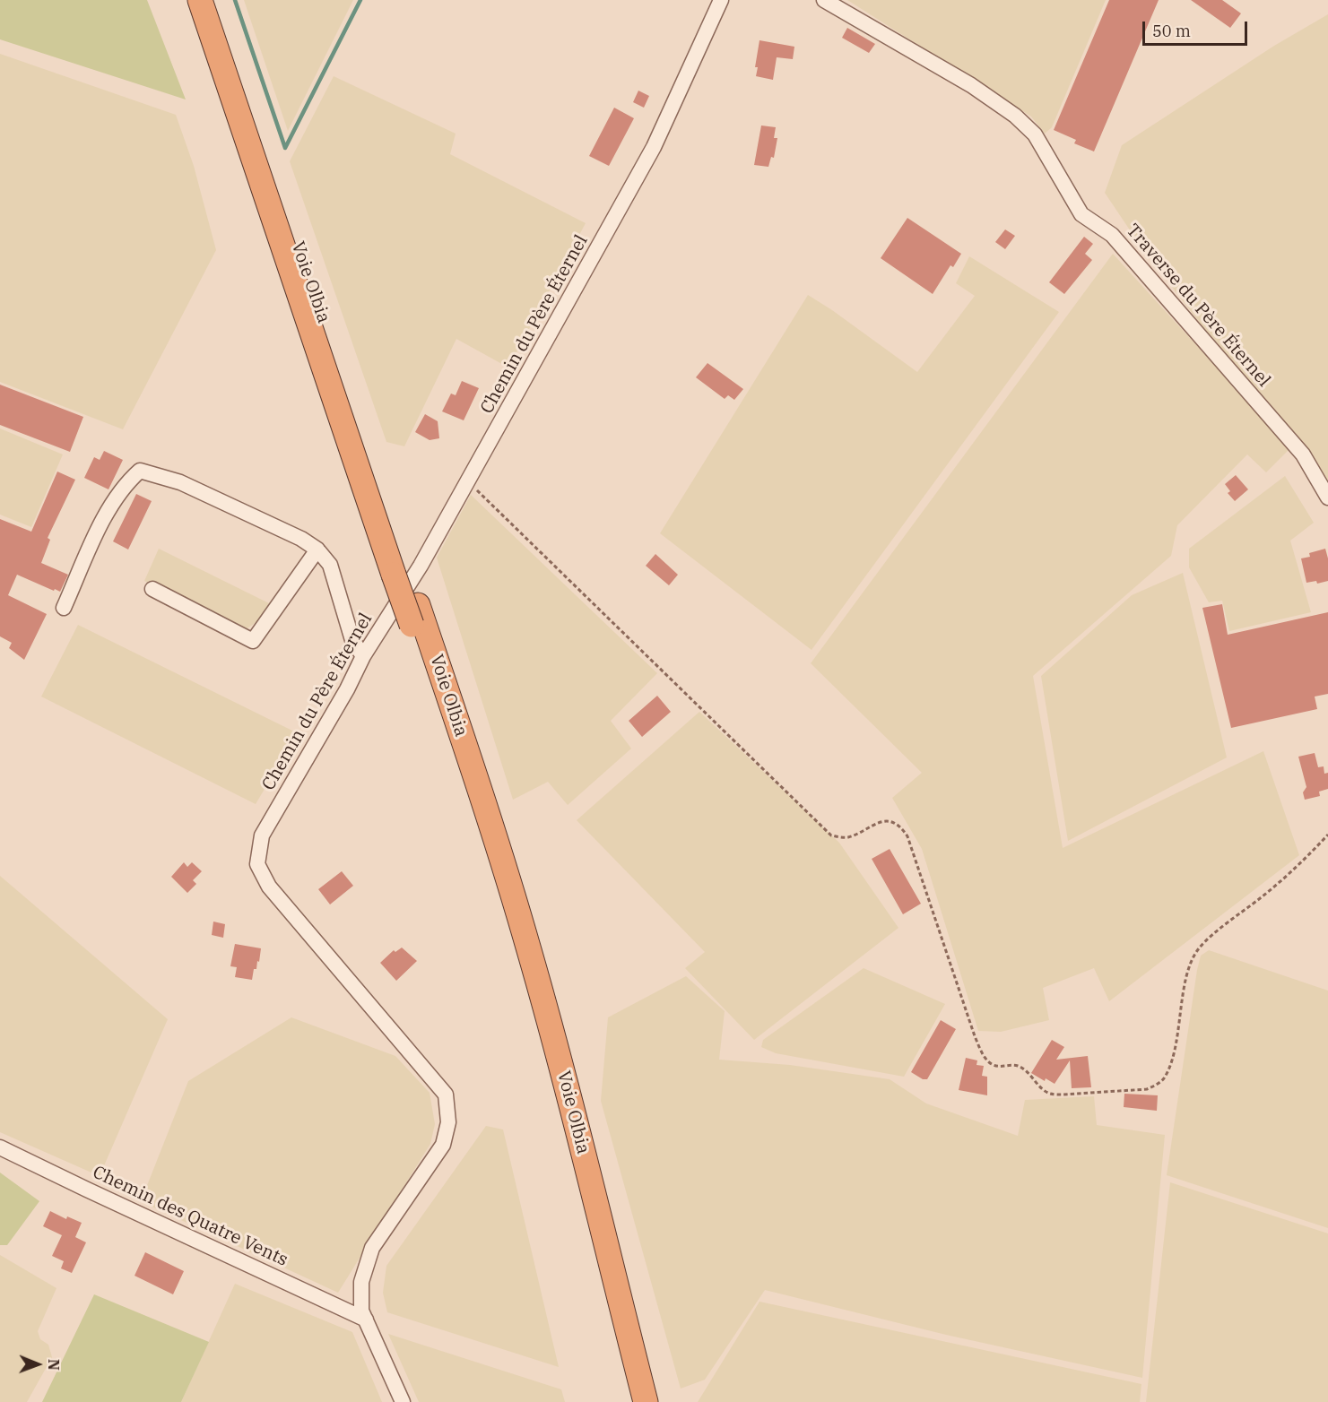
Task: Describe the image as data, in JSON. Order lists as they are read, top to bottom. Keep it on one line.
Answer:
{"streets":{"highway":["Voie Olbia"],"street":["Traverse du Père Éternel","Chemin du Père Éternel","Chemin des Quatre Vents"]},"crossings":[["Chemin du Père Éternel","Chemin des Quatre Vents"]],"scale_bar":"50 m","north":"right"}
